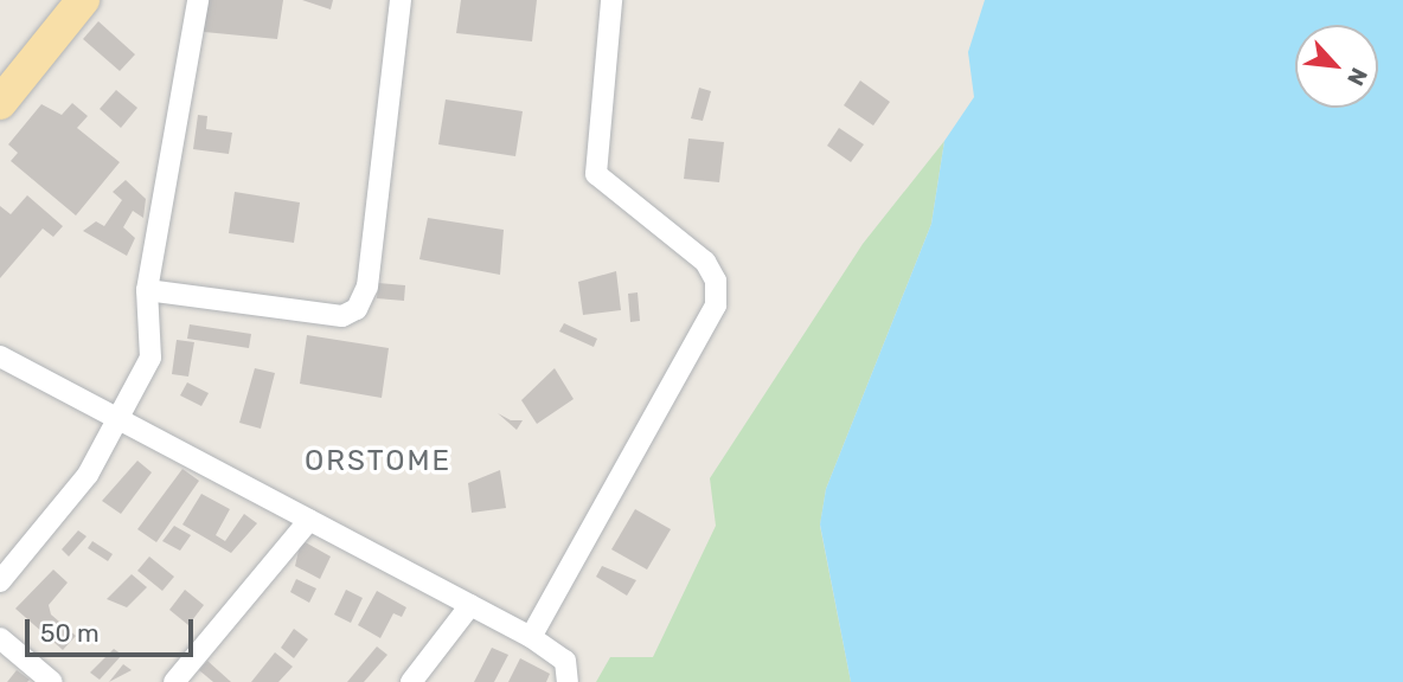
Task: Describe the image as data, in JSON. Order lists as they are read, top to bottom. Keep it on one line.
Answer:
{"districts":["ORSTOME"],"scale_bar":"50 m","north":"bottom right"}
